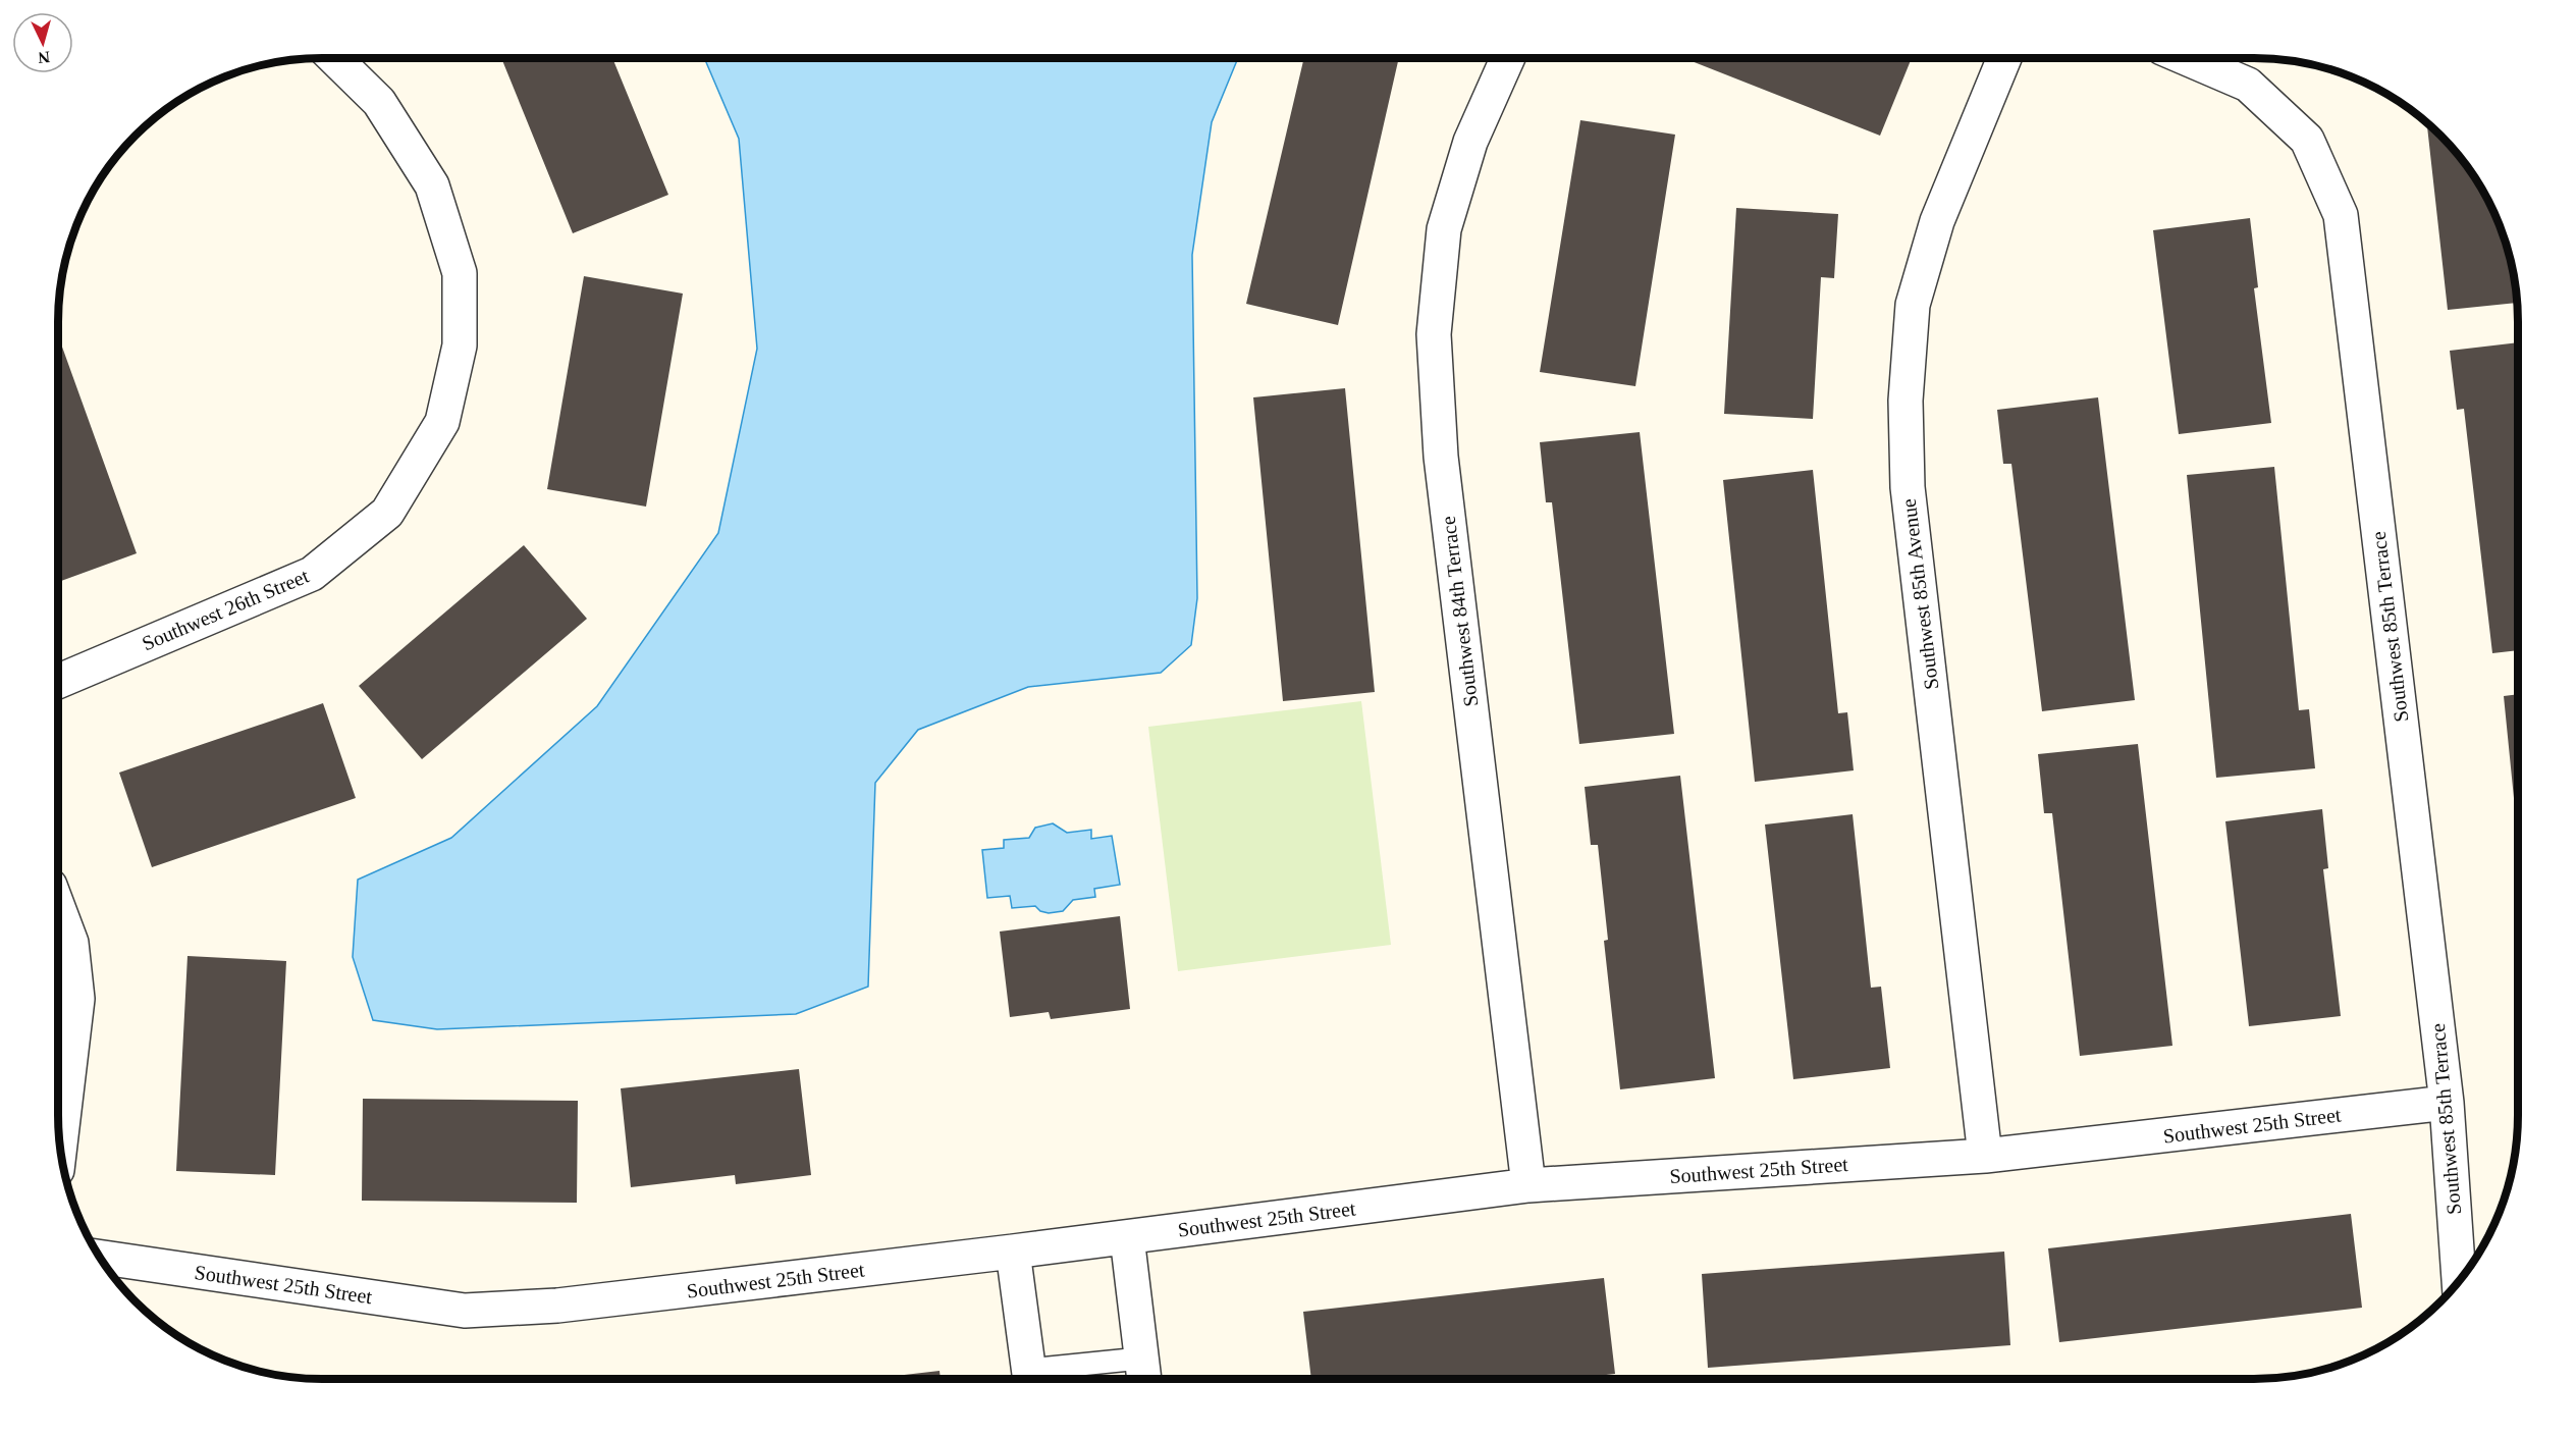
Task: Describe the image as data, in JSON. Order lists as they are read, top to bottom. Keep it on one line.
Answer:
{"streets":{"street":["Southwest 85th Avenue","Southwest 26th Street","Southwest 84th Terrace","Southwest 85th Terrace","Southwest 25th Street"]},"crossings":[["Southwest 85th Avenue","Southwest 25th Street"],["Southwest 84th Terrace","Southwest 25th Street"],["Southwest 85th Terrace","Southwest 25th Street"]],"north":"bottom"}
